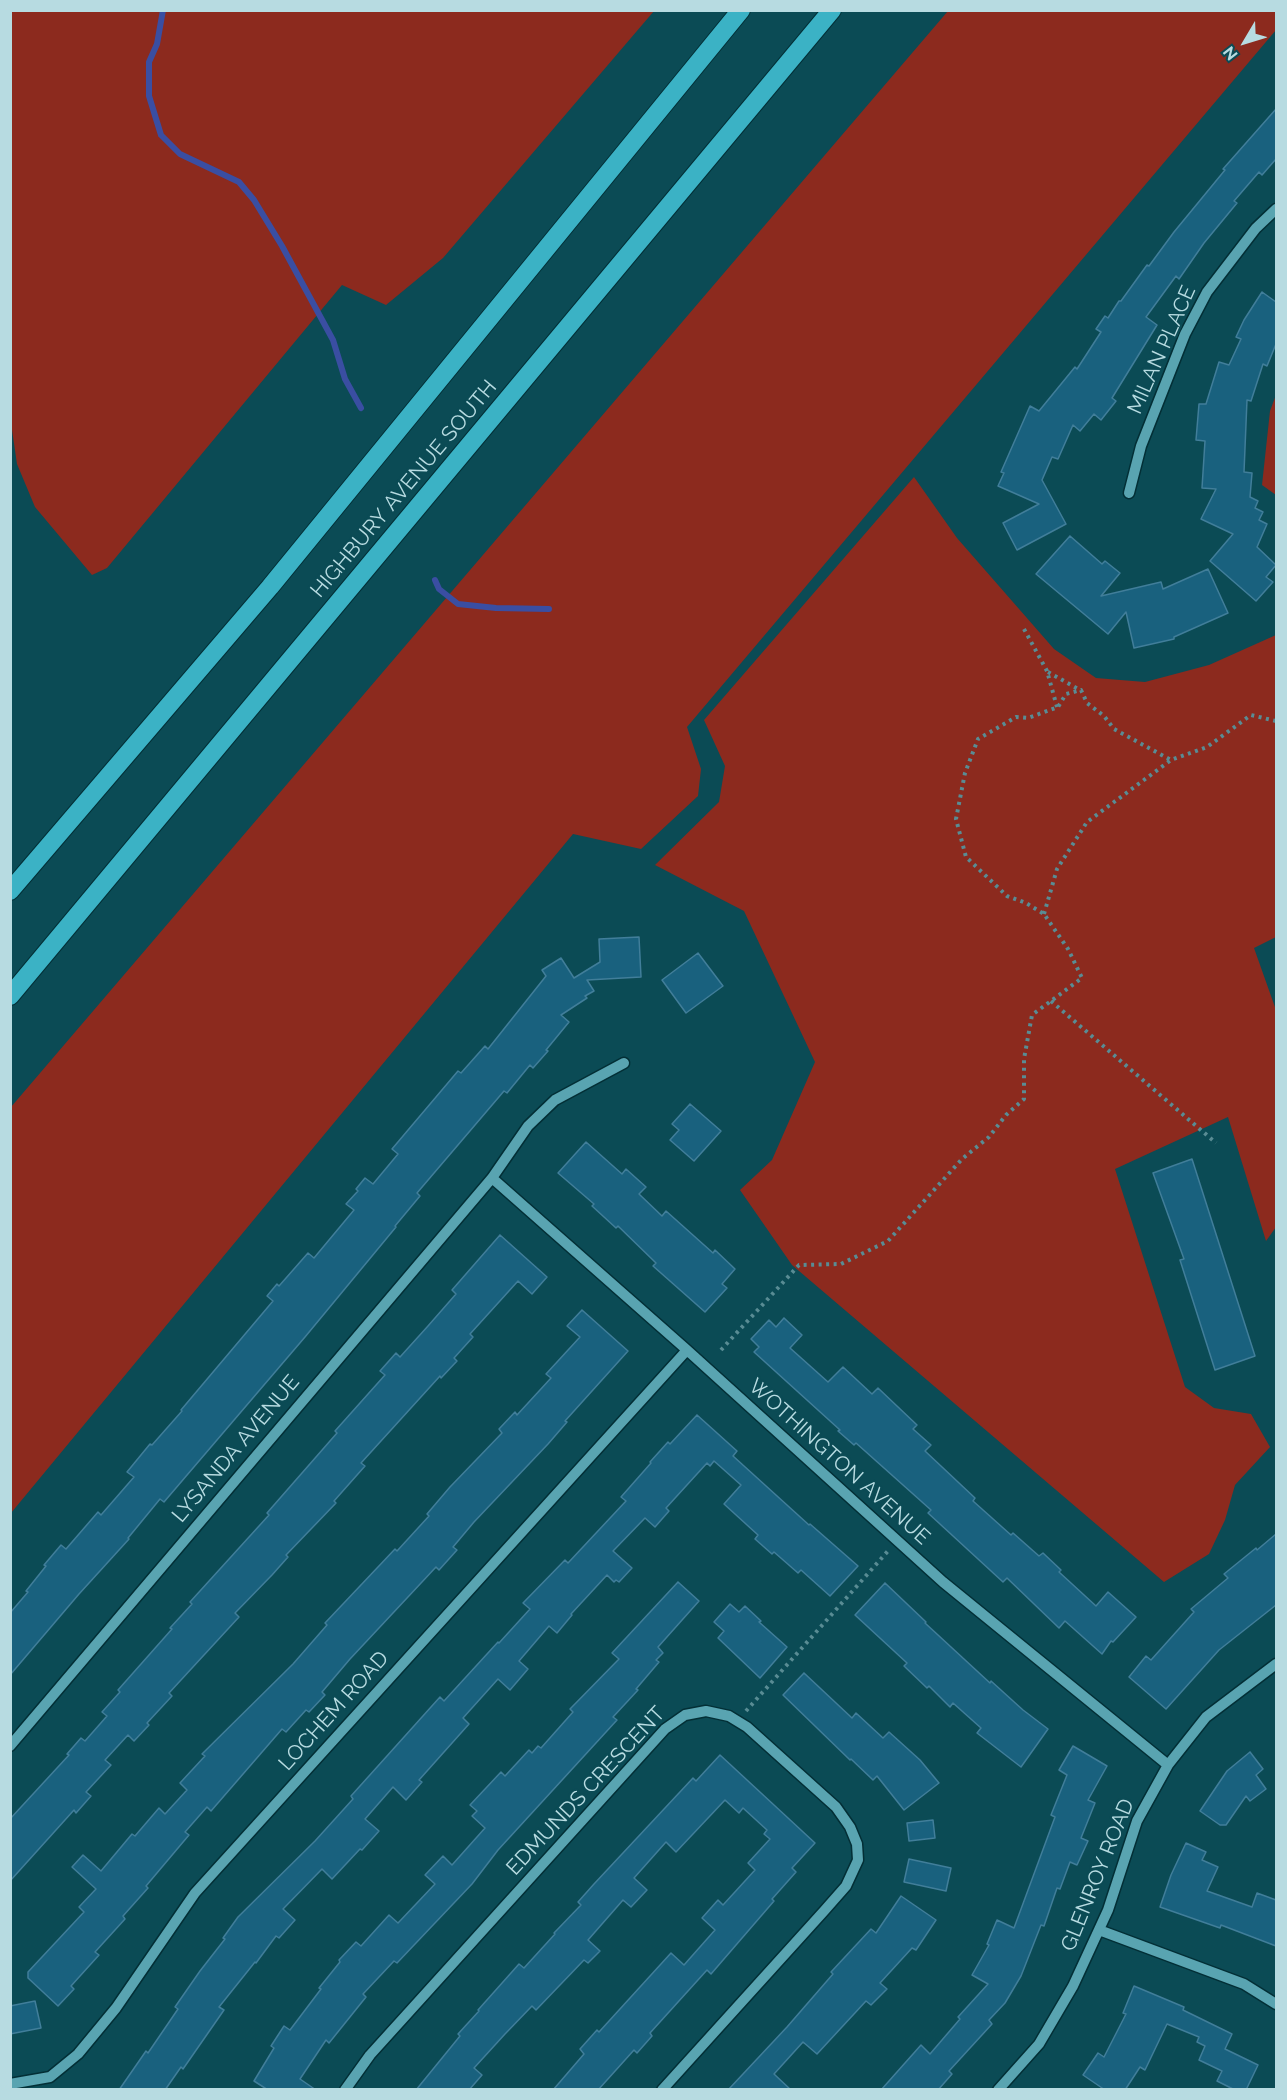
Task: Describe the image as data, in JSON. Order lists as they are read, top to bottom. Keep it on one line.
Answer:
{"streets":{"highway":["HIGHBURY AVENUE SOUTH"],"street":["MILAN PLACE","LYSANDA AVENUE","WOTHINGTON AVENUE","LOCHEM ROAD","EDMUNDS CRESCENT","GLENROY ROAD"]},"crossings":[["LYSANDA AVENUE","WOTHINGTON AVENUE"],["WOTHINGTON AVENUE","LOCHEM ROAD"],["WOTHINGTON AVENUE","GLENROY ROAD"]],"north":"bottom left"}
